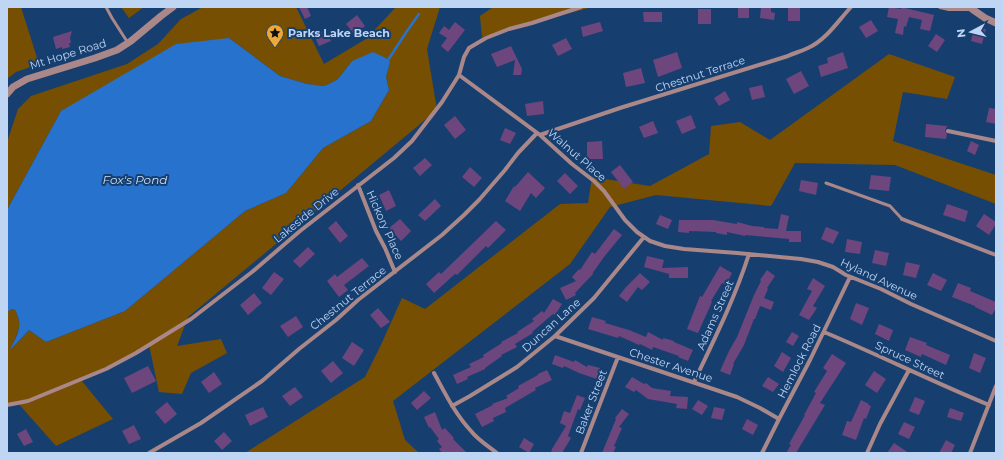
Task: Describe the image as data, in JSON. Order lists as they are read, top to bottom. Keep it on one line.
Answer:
{"streets":{"street":["Mt Hope Road","Chestnut Terrace","Walnut Place","Lakeside Drive","Hickory Place","Hyland Avenue","Adams Street","Duncan Lane","Spruce Street","Hemlock Road","Chester Avenue","Baker Street"]},"crossings":[["Chestnut Terrace","Walnut Place"],["Chestnut Terrace","Hickory Place"],["Walnut Place","Lakeside Drive"],["Walnut Place","Hyland Avenue"],["Walnut Place","Adams Street"],["Walnut Place","Duncan Lane"],["Lakeside Drive","Hickory Place"],["Hyland Avenue","Adams Street"],["Hyland Avenue","Hemlock Road"],["Adams Street","Chester Avenue"],["Duncan Lane","Chester Avenue"],["Spruce Street","Hemlock Road"],["Hemlock Road","Chester Avenue"],["Chester Avenue","Baker Street"]],"water":["Fox's Pond"],"places":{"place":["Parks Lake Beach"]},"north":"left"}
